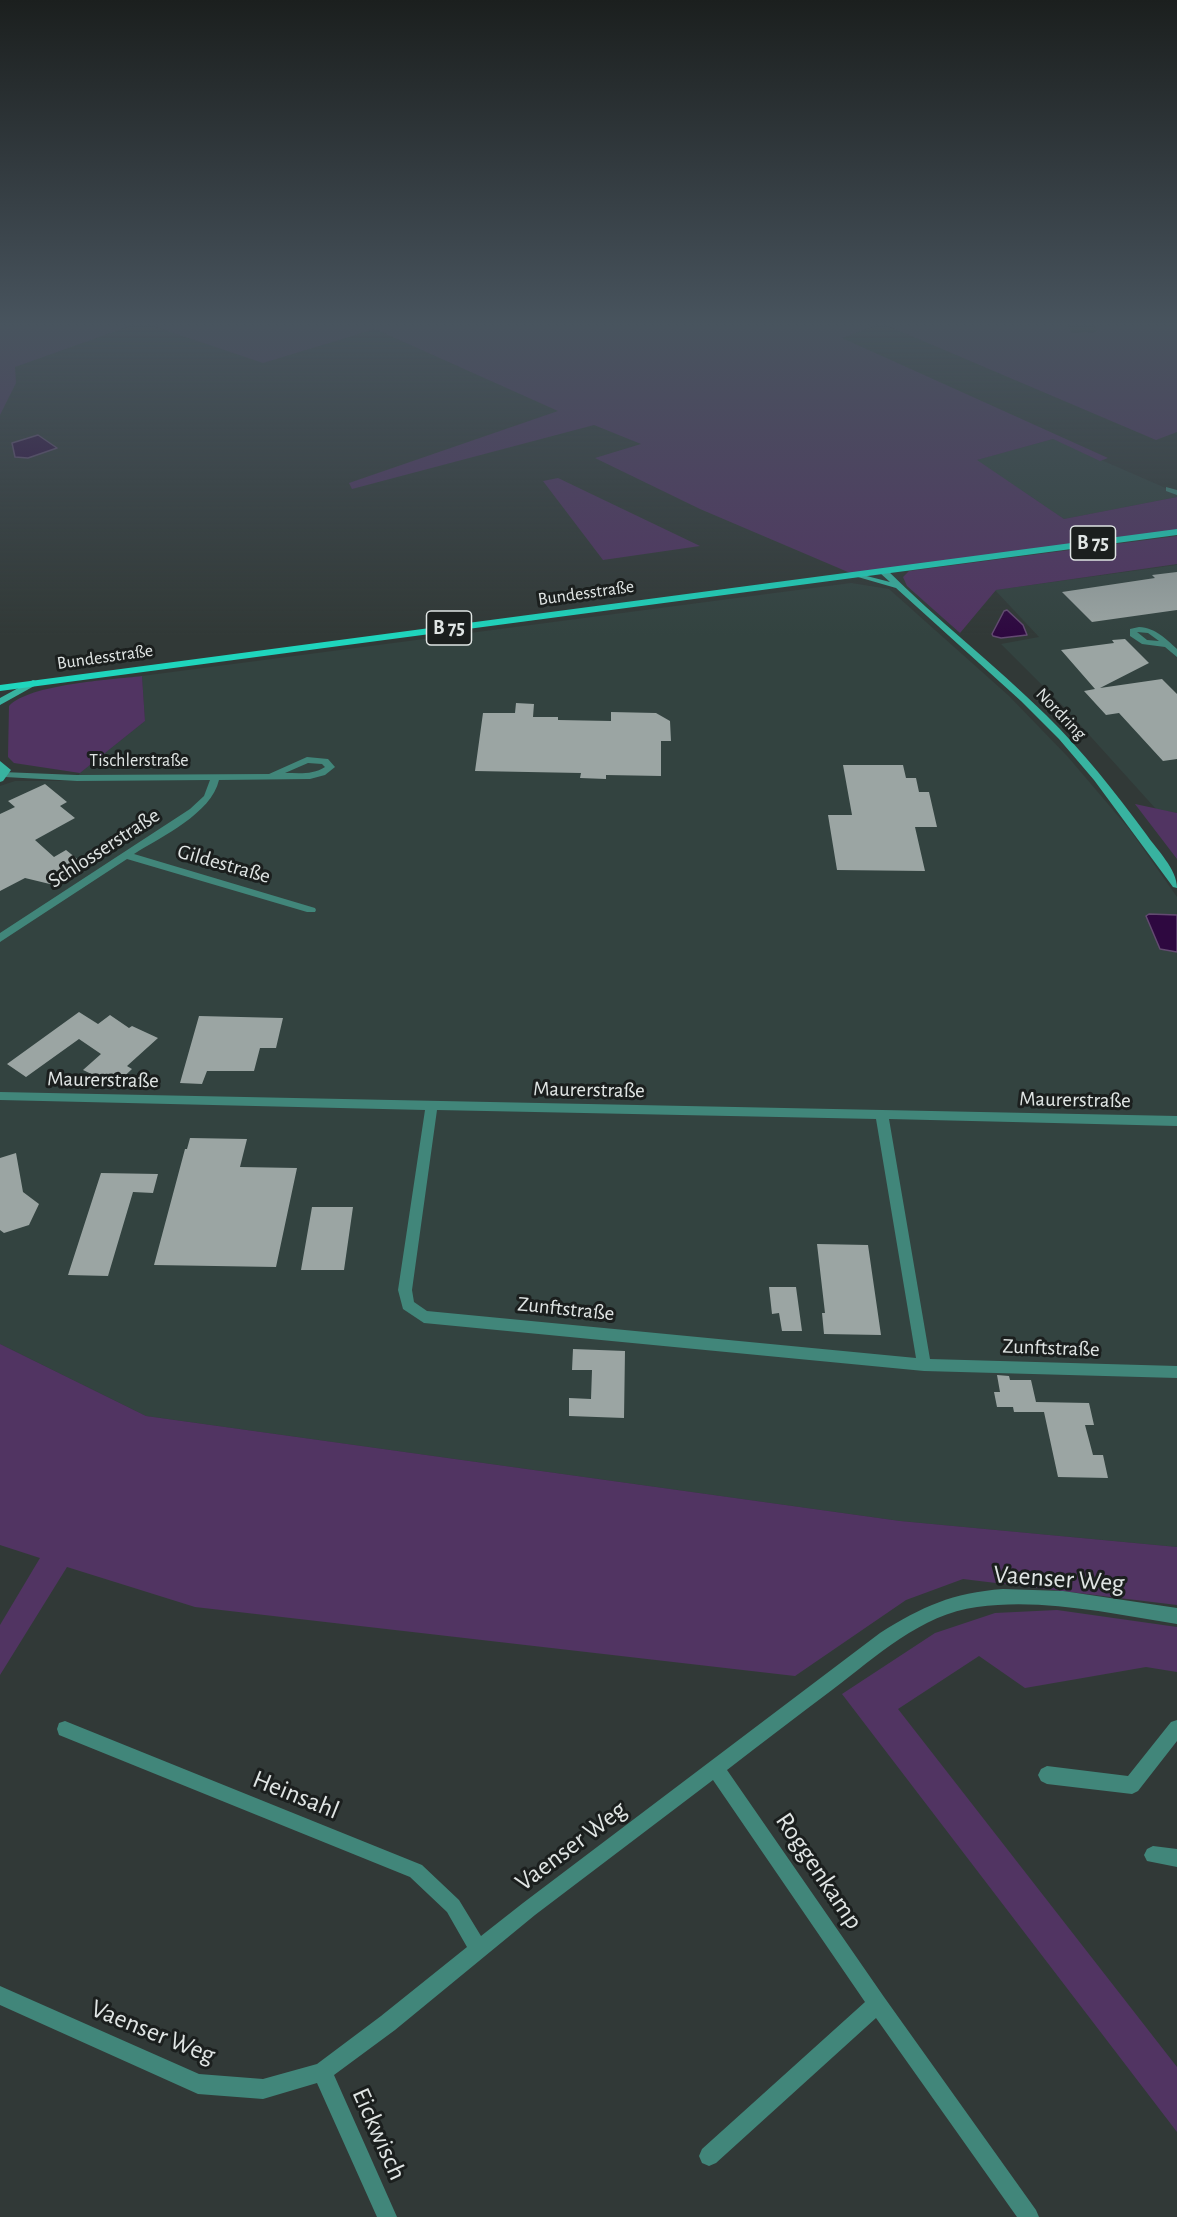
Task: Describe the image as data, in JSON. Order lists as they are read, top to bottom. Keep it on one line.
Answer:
{"streets":{"main road":["B 75","Bundesstraße"],"street":["Nordring","Tischlerstraße","Schlosserstraße","Gildestraße","Maurerstraße","Zunftstraße","Vaenser Weg","Heinsahl","Roggenkamp","Eickwisch"]},"crossings":[["Bundesstraße","Nordring"],["Tischlerstraße","Schlosserstraße"],["Schlosserstraße","Gildestraße"],["Maurerstraße","Zunftstraße"],["Vaenser Weg","Heinsahl"],["Vaenser Weg","Roggenkamp"],["Vaenser Weg","Eickwisch"]]}
